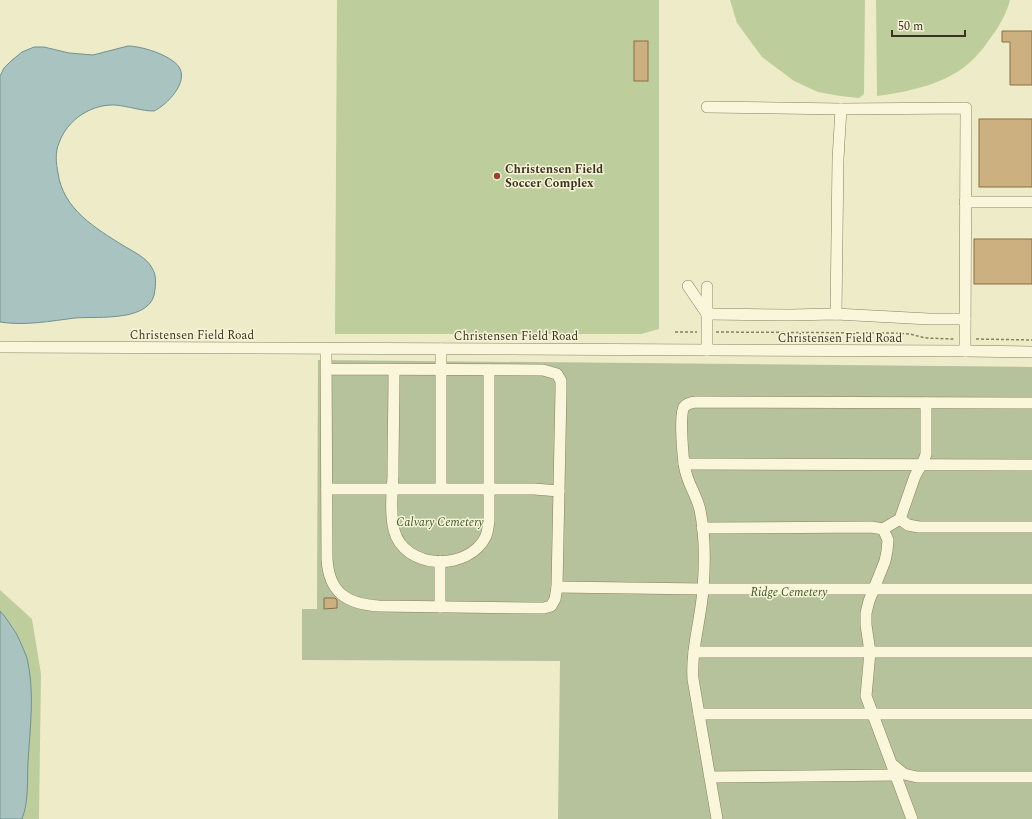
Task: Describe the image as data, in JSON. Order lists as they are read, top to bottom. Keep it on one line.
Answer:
{"streets":{"street":["Christensen Field Road"]},"parks":["Calvary Cemetery","Ridge Cemetery"],"places":["Christensen Field Soccer Complex"],"scale_bar":"50 m"}
